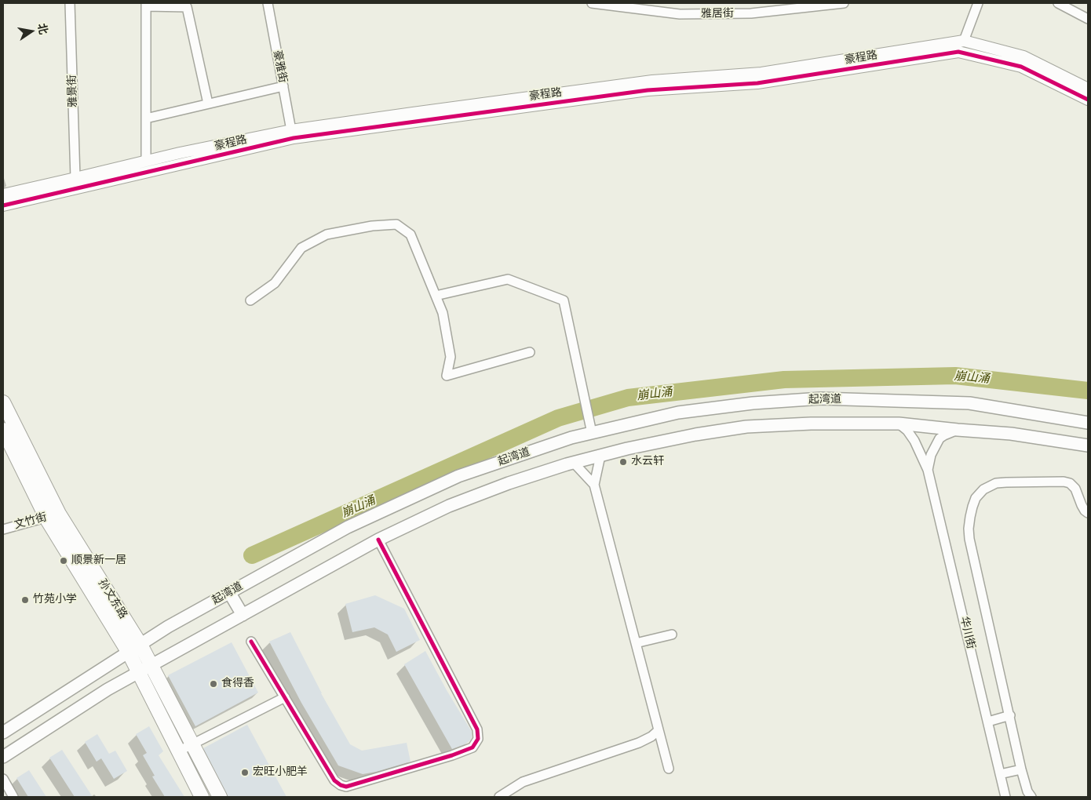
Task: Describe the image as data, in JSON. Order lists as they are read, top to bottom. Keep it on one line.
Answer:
{"streets":{"main road":["起湾道","孙文东路"],"street":["雅居街","豪程路","豪雅街","雅景街","文竹街","华川街"]},"crossings":[["豪程路","豪雅街"],["豪程路","雅景街"],["起湾道","孙文东路"],["起湾道","华川街"],["文竹街","孙文东路"]],"water":["崩山涌"],"places":["水云轩","顺景新一居","竹苑小学","食得香","宏旺小肥羊"],"north":"right"}
